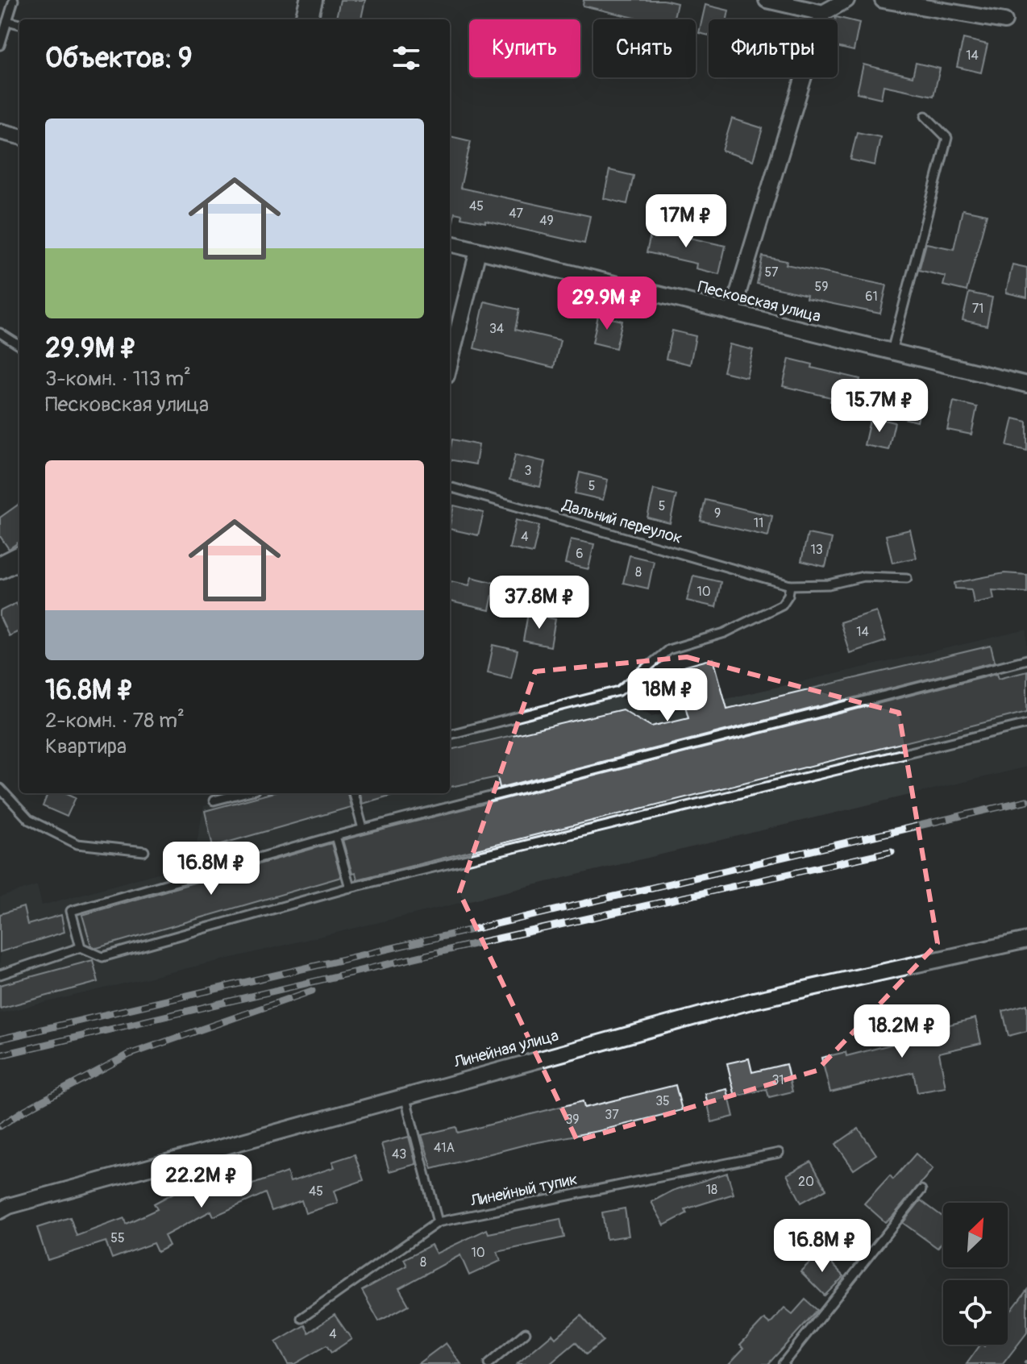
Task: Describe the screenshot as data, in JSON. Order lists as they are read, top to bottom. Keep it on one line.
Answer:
{"streets":{"street":["Песковская улица","Линейная улица"],"lane":["Дальний переулок","Линейный тупик"]},"house_numbers":["14","45","47","49","57","59","61","71","34","3","5","5","9","11","4","13","6","8","10","14","31","35","37","39","41А","43","20","18","45","55","10","8","4"],"north":"top right","page":{"chip":["Купить","Снять","Фильтры"],"heading":"Объектов: 9","list":[{"name":"29.9M ₽","note":"3-комн. · 113 m² · Песковская улица"},{"name":"16.8M ₽","note":"2-комн. · 78 m² · Квартира"}],"price":["17M ₽","29.9M ₽","15.7M ₽","37.8M ₽","18M ₽","16.8M ₽","18.2M ₽","22.2M ₽","16.8M ₽"]}}
